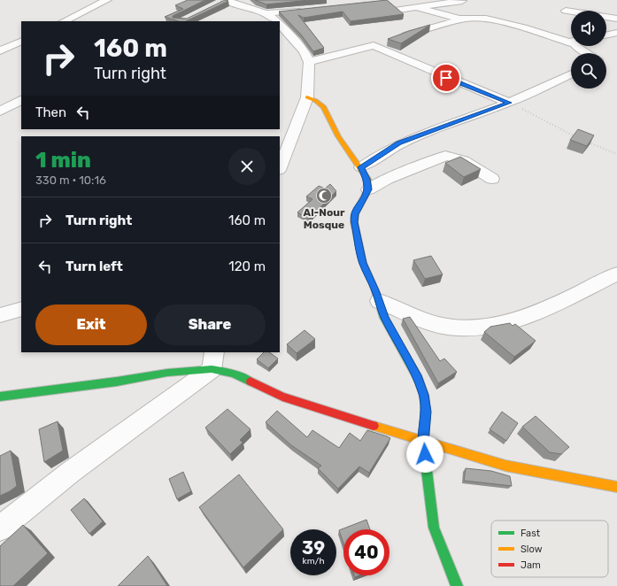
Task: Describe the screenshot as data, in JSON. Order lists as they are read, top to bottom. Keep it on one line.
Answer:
{"places":{"mosque":["Al-Nour Mosque"]},"legend":["Fast","Slow","Jam"],"page":{"turn":["160 m","Turn right"],"then":"Then","heading":["1 min","330 m · 10:16"],"list":[{"name":"Turn right","value":"160 m"},{"name":"Turn left","value":"120 m"}],"buttons":["Exit","Share"],"speed":"39 km/h","limit":"40"}}
